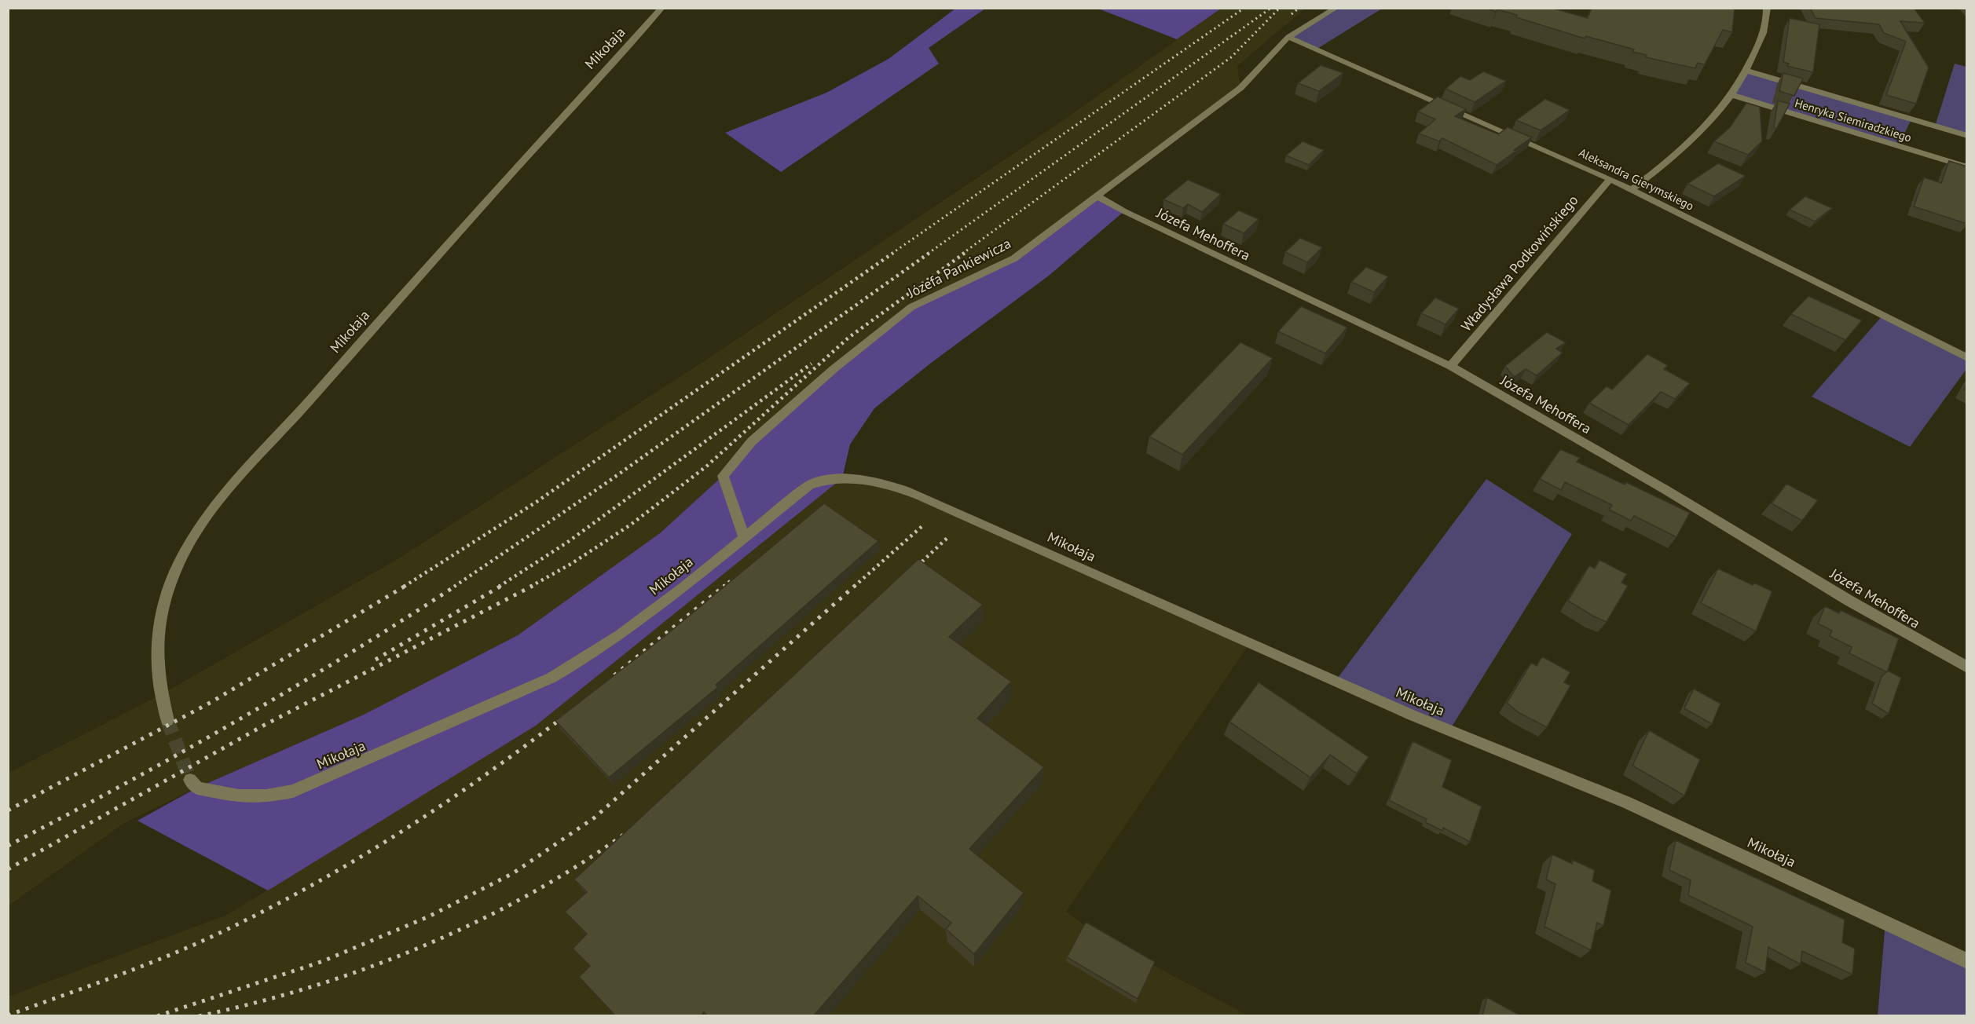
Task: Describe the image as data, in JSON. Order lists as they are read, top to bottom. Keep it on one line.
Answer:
{"streets":{"street":["Mikołaja","Henryka Siemiradzkiego","Aleksandra Gierymskiego","Józefa Mehoffera","Władysława Podkowińskiego","Józefa Pankiewicza"]},"crossings":[["Mikołaja","Józefa Pankiewicza"],["Aleksandra Gierymskiego","Władysława Podkowińskiego"],["Aleksandra Gierymskiego","Józefa Pankiewicza"],["Józefa Mehoffera","Władysława Podkowińskiego"],["Józefa Mehoffera","Józefa Pankiewicza"]]}
